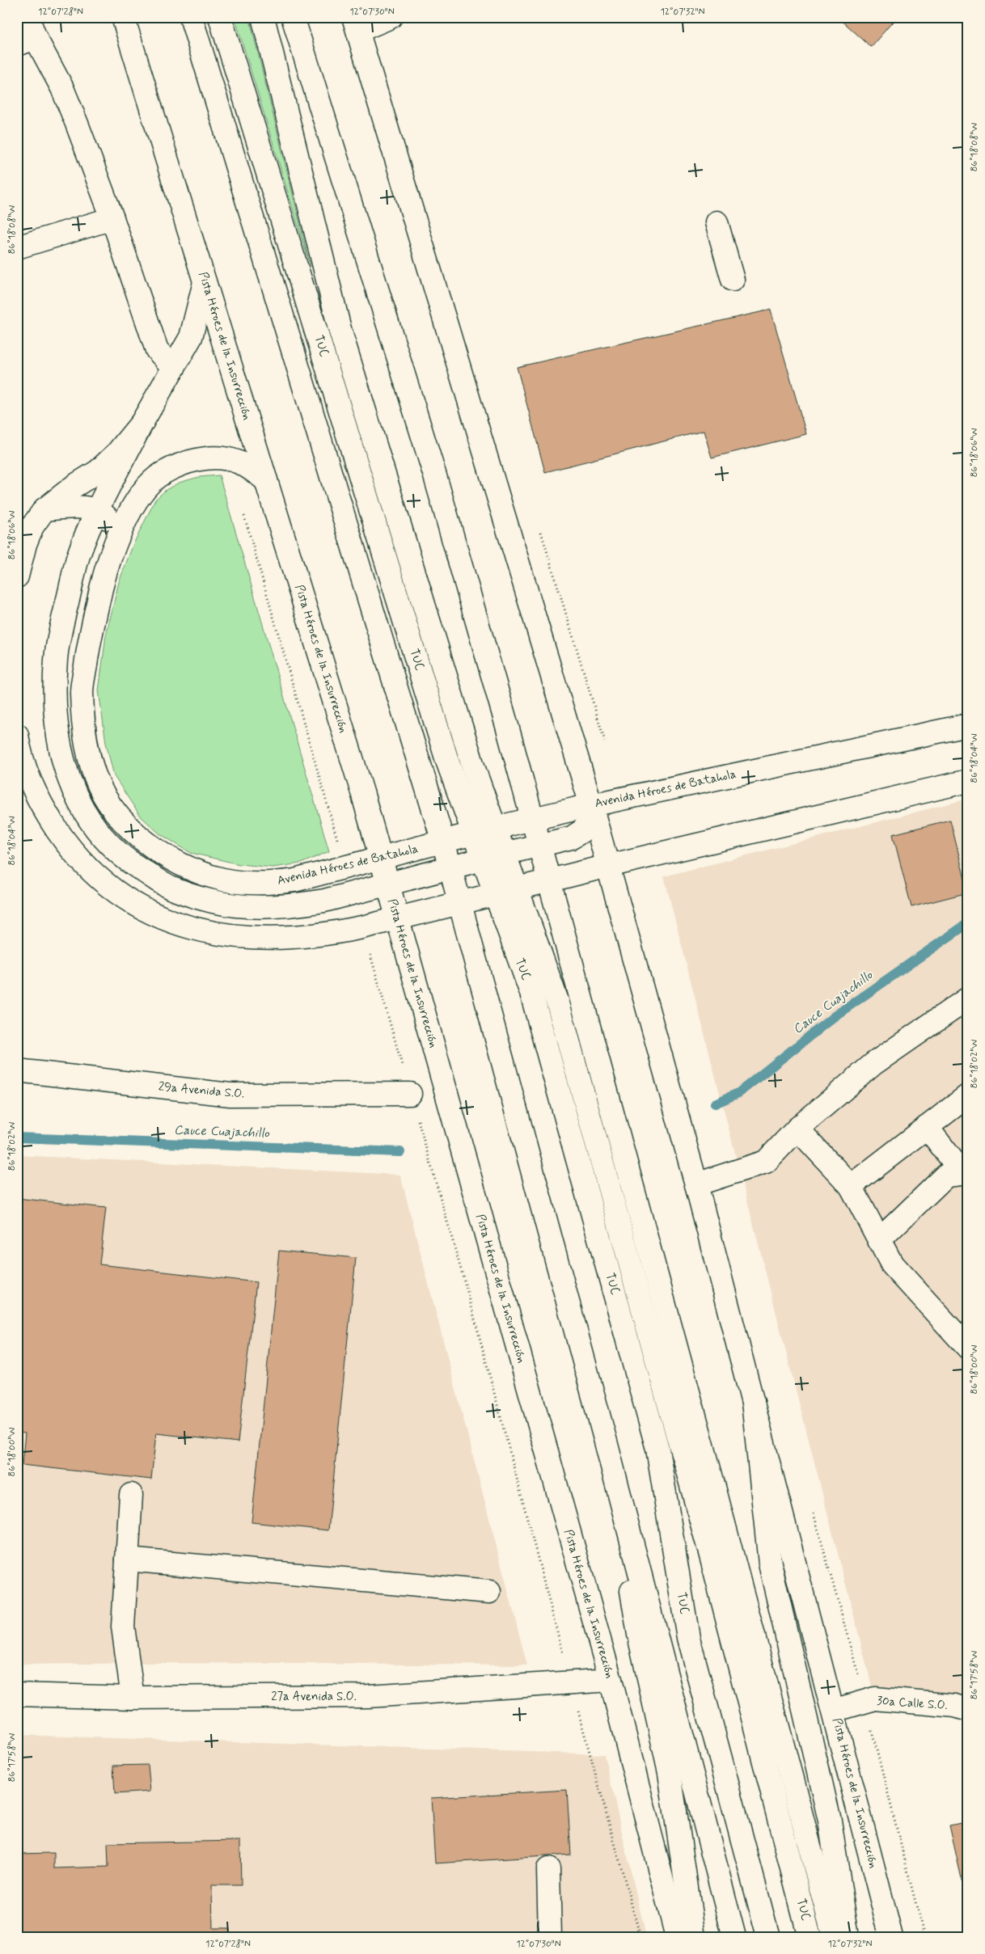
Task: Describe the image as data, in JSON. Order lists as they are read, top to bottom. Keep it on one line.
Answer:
{"streets":{"main road":["Pista Héroes de la Insurrección","TUC","Avenida Héroes de Batahola","29a Avenida S.O.","27a Avenida S.O.","30a Calle S.O."]},"crossings":[["Pista Héroes de la Insurrección","Avenida Héroes de Batahola"],["Pista Héroes de la Insurrección","27a Avenida S.O."],["Pista Héroes de la Insurrección","30a Calle S.O."],["TUC","Avenida Héroes de Batahola"]],"water":["Cauce Cuajachillo"],"coordinates":["12°07'28\"N","12°07'30\"N","12°07'32\"N","86°18'08\"W","86°18'06\"W","86°18'04\"W","86°18'02\"W","86°18'00\"W","86°17'58\"W"]}
